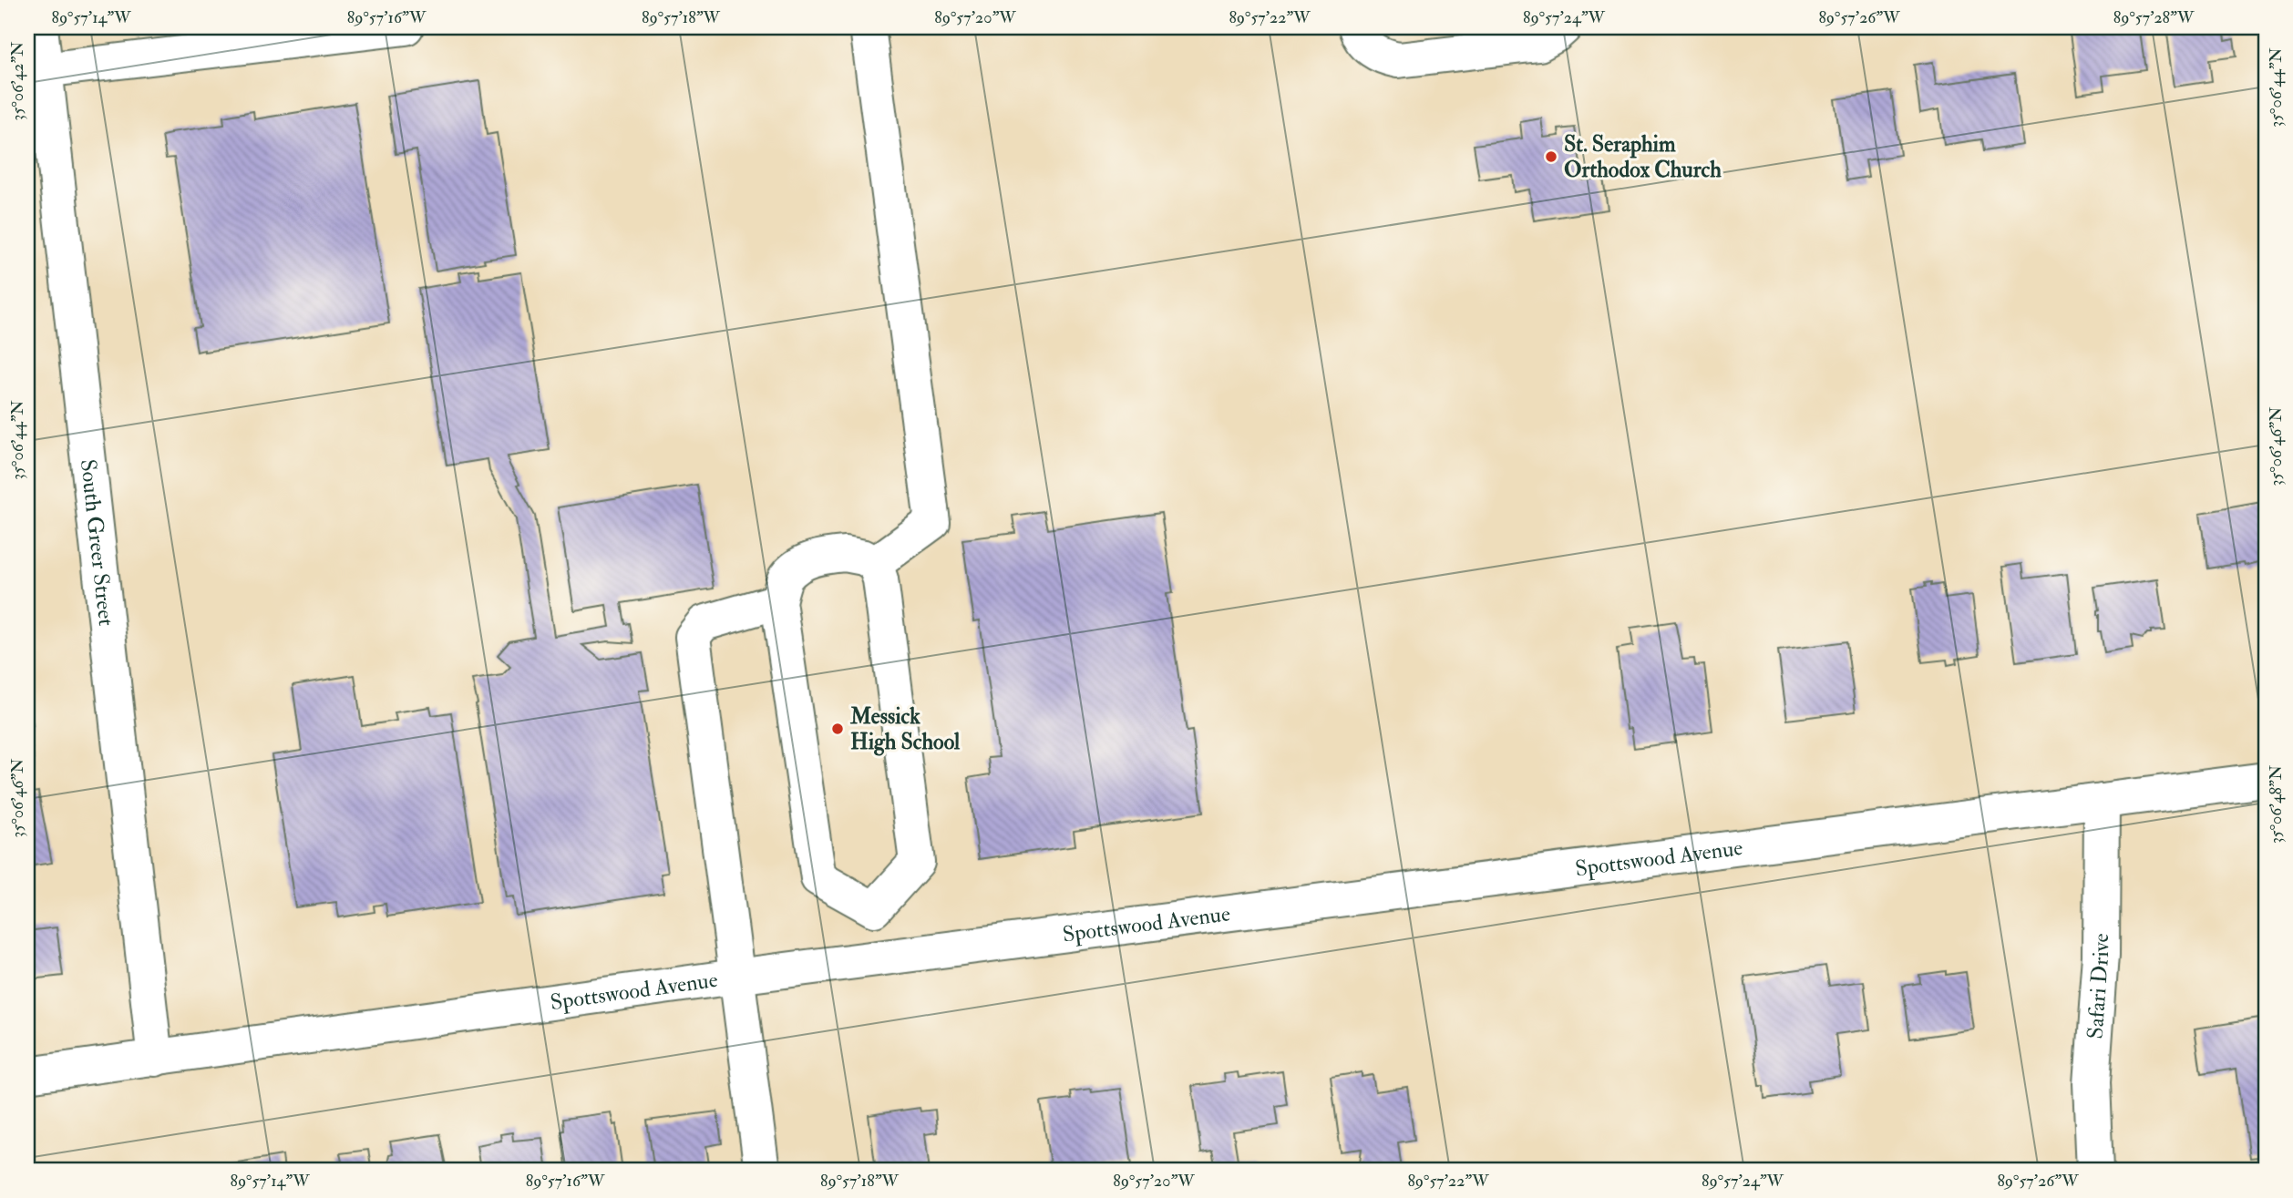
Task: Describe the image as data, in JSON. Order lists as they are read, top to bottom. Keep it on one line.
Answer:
{"streets":{"street":["South Greer Street","Spottswood Avenue","Safari Drive"]},"crossings":[["South Greer Street","Spottswood Avenue"],["Spottswood Avenue","Safari Drive"]],"places":["St. Seraphim Orthodox Church","Messick High School"],"coordinates":["89°57'14\"W","89°57'16\"W","89°57'18\"W","89°57'20\"W","89°57'22\"W","89°57'24\"W","89°57'26\"W","89°57'28\"W","35°06'42\"N","35°06'44\"N","35°06'46\"N","35°06'48\"N"]}
